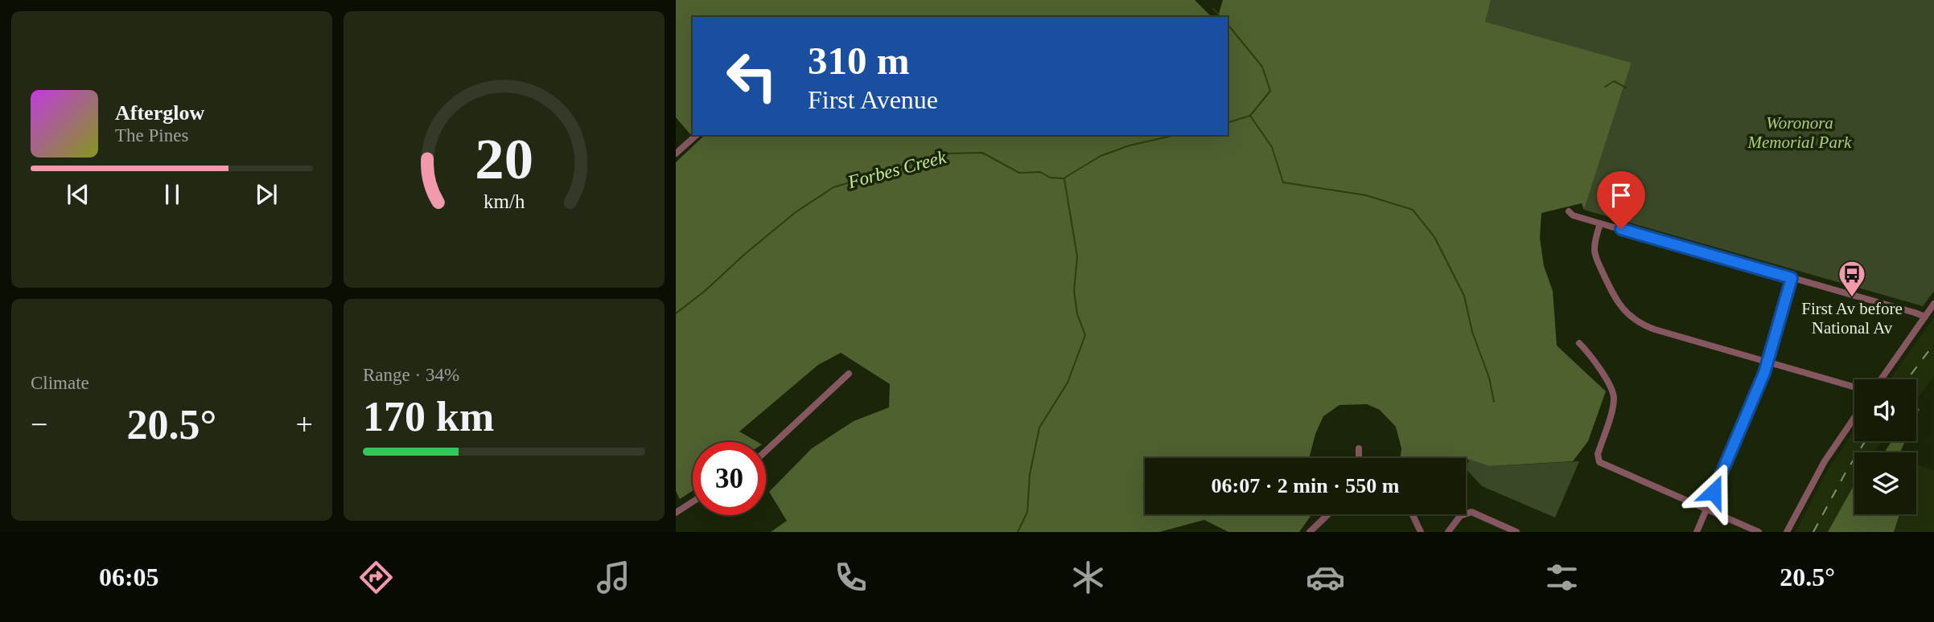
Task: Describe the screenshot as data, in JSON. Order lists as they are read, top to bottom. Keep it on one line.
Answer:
{"water":["Forbes Creek"],"parks":["Woronora Memorial Park"],"places":{"bus stop":["First Av before National Av"]},"page":{"turn":["310 m","First Avenue"],"song":["Afterglow","The Pines"],"tile":["Climate",["Range · 34%","170 km"]],"heat":["−","20.5°","+"],"limit":"30","trip":"06:07 · 2 min · 550 m","tabs":["06:05","20.5°"],"gauge":["20","km/h"]}}
